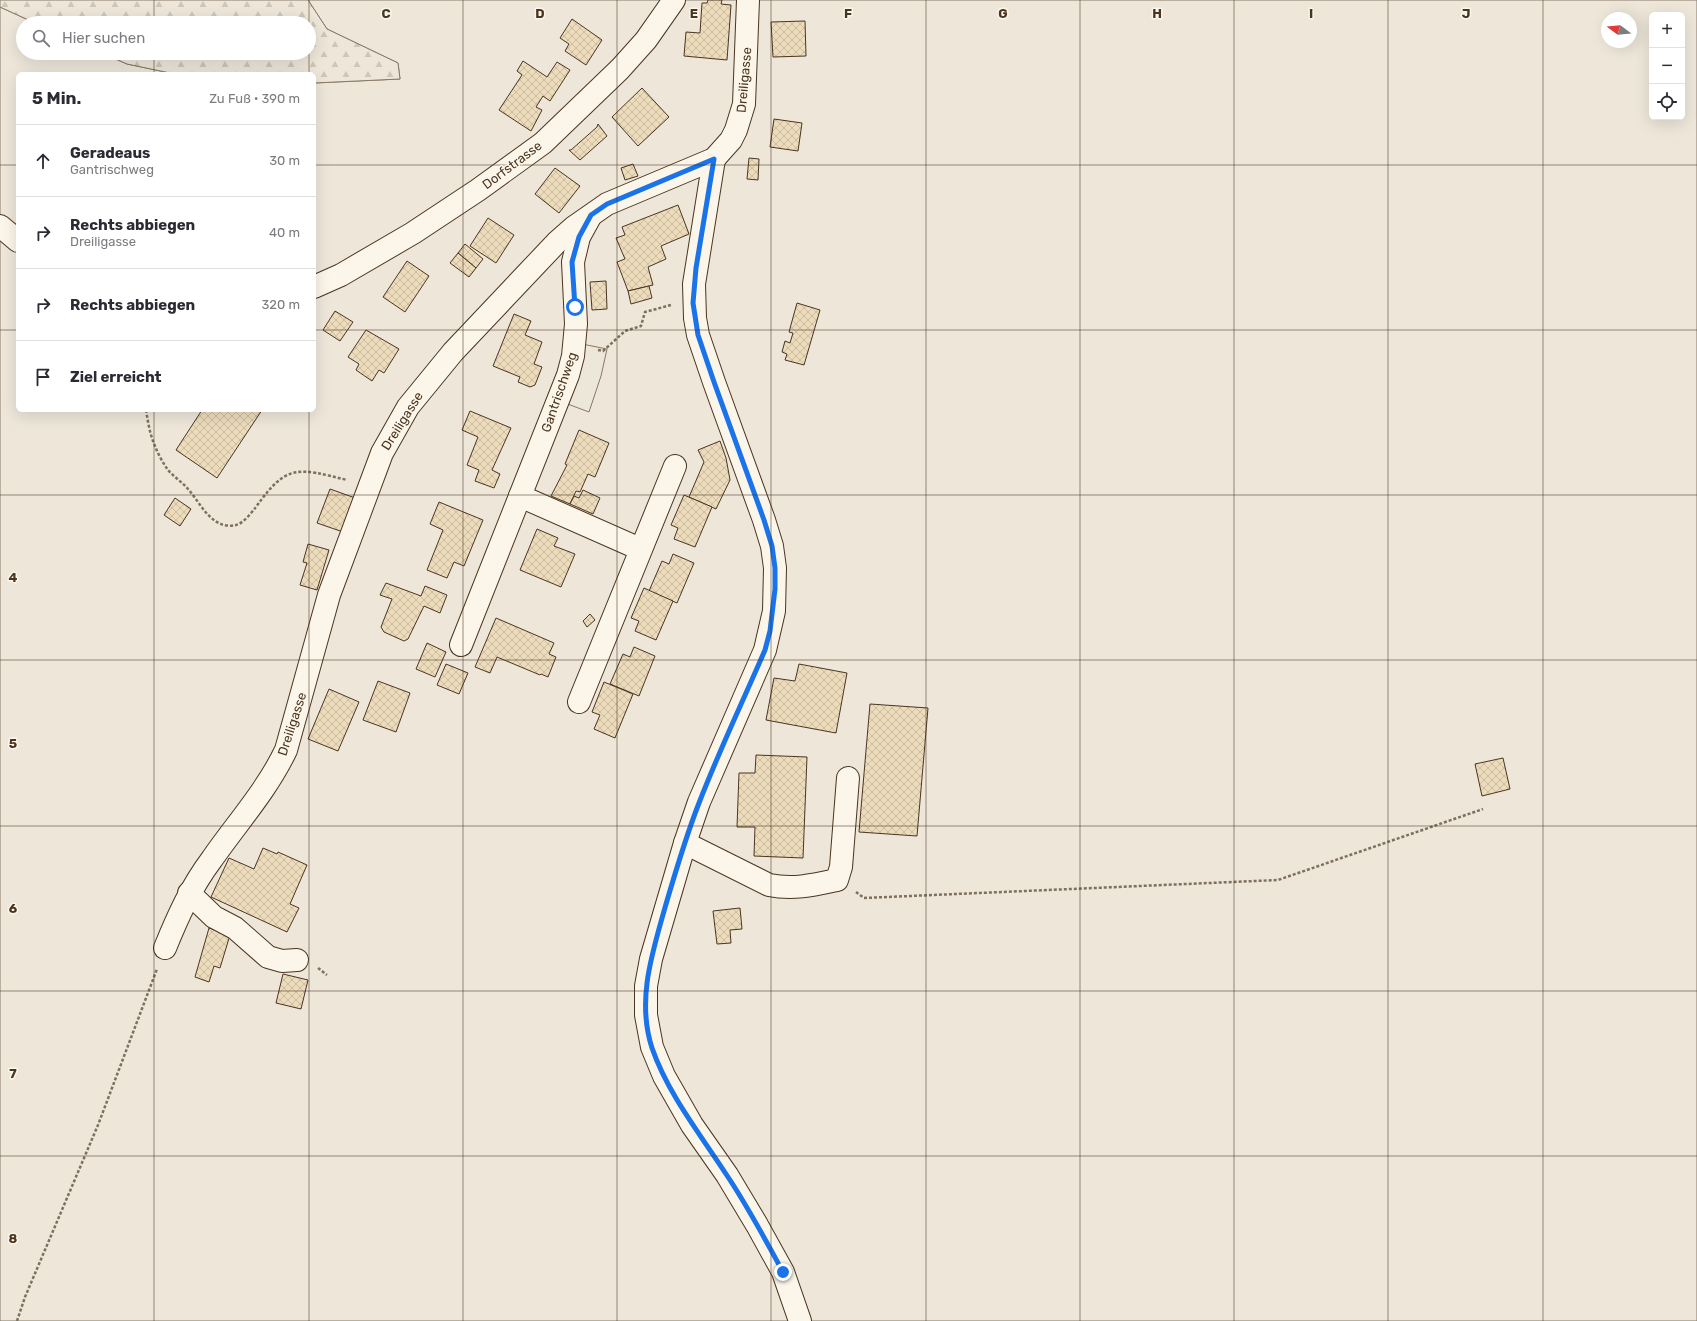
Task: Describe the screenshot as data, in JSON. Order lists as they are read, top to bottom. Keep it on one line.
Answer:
{"streets":{"street":["Dreiligasse","Dorfstrasse","Gantrischweg"]},"crossings":[["Dreiligasse","Gantrischweg"]],"north":"left","page":{"map_buttons":["+","−"],"search":"Hier suchen","heading":["5 Min.","Zu Fuß · 390 m"],"list":[["Geradeaus","Gantrischweg","30 m"],["Rechts abbiegen","Dreiligasse","40 m"],["Rechts abbiegen","320 m"],"Ziel erreicht"]},"grid":{"columns":["C","D","E","F","G","H","I","J"],"rows":["4","5","6","7","8"]}}
